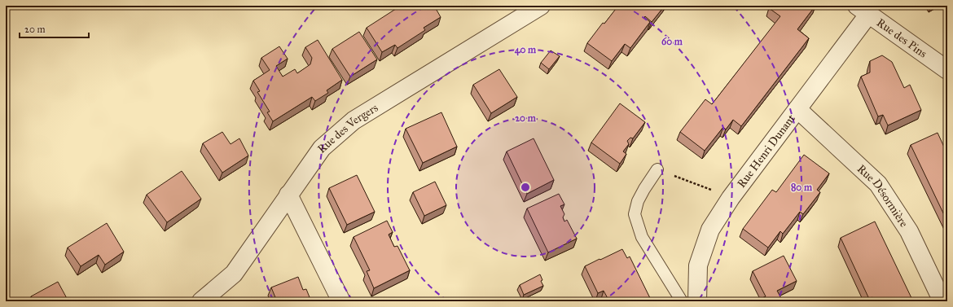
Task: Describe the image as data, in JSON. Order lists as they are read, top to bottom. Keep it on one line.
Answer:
{"streets":{"street":["Rue des Pins","Rue des Vergers","Rue Henri Dunant","Rue Désormière"]},"crossings":[["Rue des Pins","Rue Henri Dunant"],["Rue Henri Dunant","Rue Désormière"]],"scale_bar":"20 m","rings":["60 m","40 m","20 m","80 m"]}
